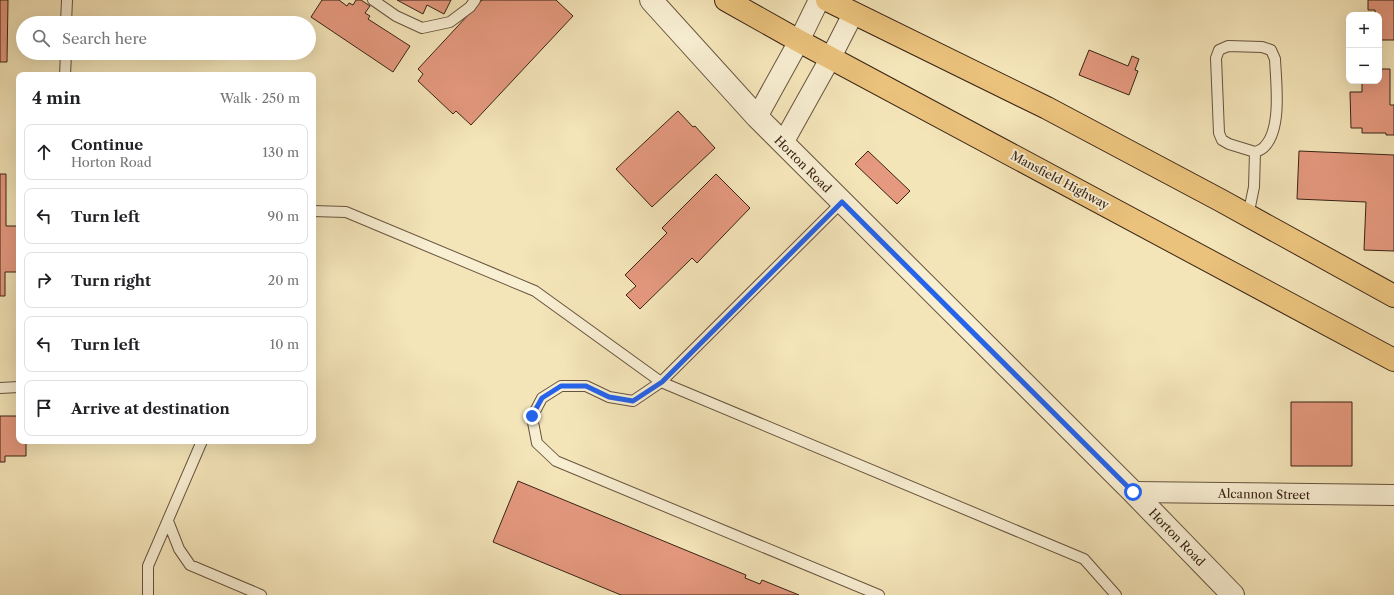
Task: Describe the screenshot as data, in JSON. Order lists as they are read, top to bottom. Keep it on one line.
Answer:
{"streets":{"main road":["Mansfield Highway"],"street":["Horton Road","Alcannon Street"]},"crossings":[["Horton Road","Alcannon Street"]],"page":{"map_buttons":["+","−"],"search":"Search here","heading":["4 min","Walk · 250 m"],"list":[["Continue","Horton Road","130 m"],["Turn left","90 m"],["Turn right","20 m"],["Turn left","10 m"],"Arrive at destination"]}}
